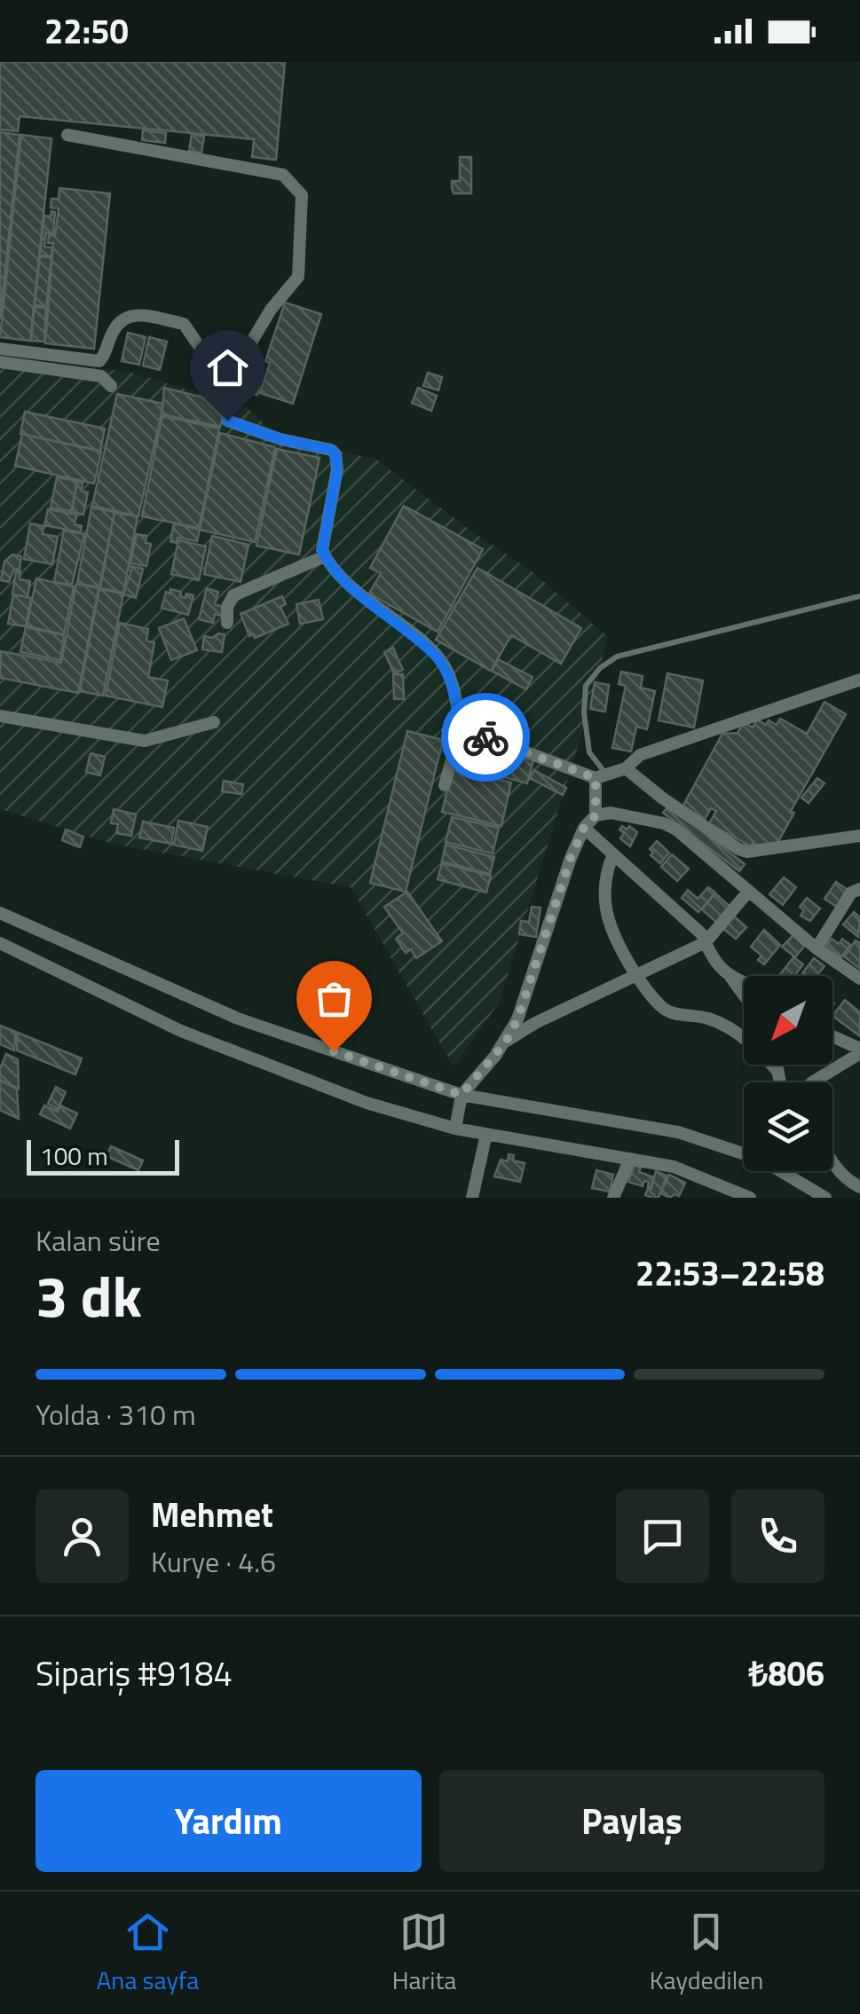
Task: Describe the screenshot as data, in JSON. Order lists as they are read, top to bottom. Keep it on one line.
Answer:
{"scale_bar":"100 m","north":"bottom left","page":{"status":"22:50","scale":"100 m","heading":["3 dk","Kalan süre","22:53–22:58"],"panel":["Mehmet","Kurye · 4.6","Sipariş #9184","₺806"],"bar":"Yolda · 310 m","buttons":["Yardım","Paylaş"],"tabs":["Ana sayfa","Harita","Kaydedilen"]}}
